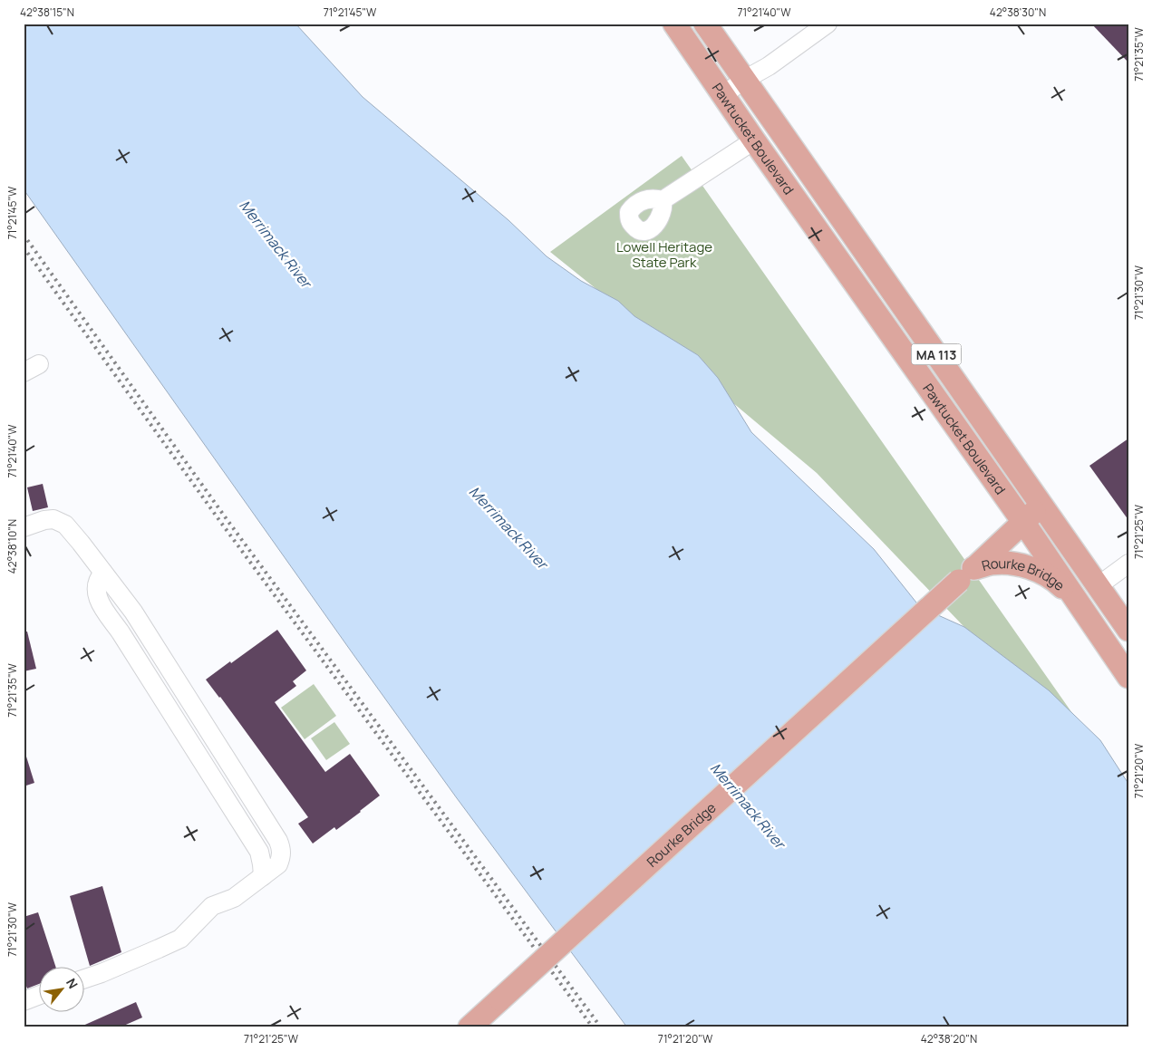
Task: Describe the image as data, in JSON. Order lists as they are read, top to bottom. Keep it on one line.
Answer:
{"streets":{"main road":["Pawtucket Boulevard","MA 113","Rourke Bridge"]},"crossings":[["Pawtucket Boulevard","Rourke Bridge"]],"water":["Merrimack River"],"parks":["Lowell Heritage State Park"],"north":"top right","coordinates":["42°38'15\"N","71°21'45\"W","71°21'40\"W","42°38'30\"N","71°21'35\"W","71°21'30\"W","71°21'25\"W","42°38'10\"N","71°21'20\"W","42°38'20\"N"]}
